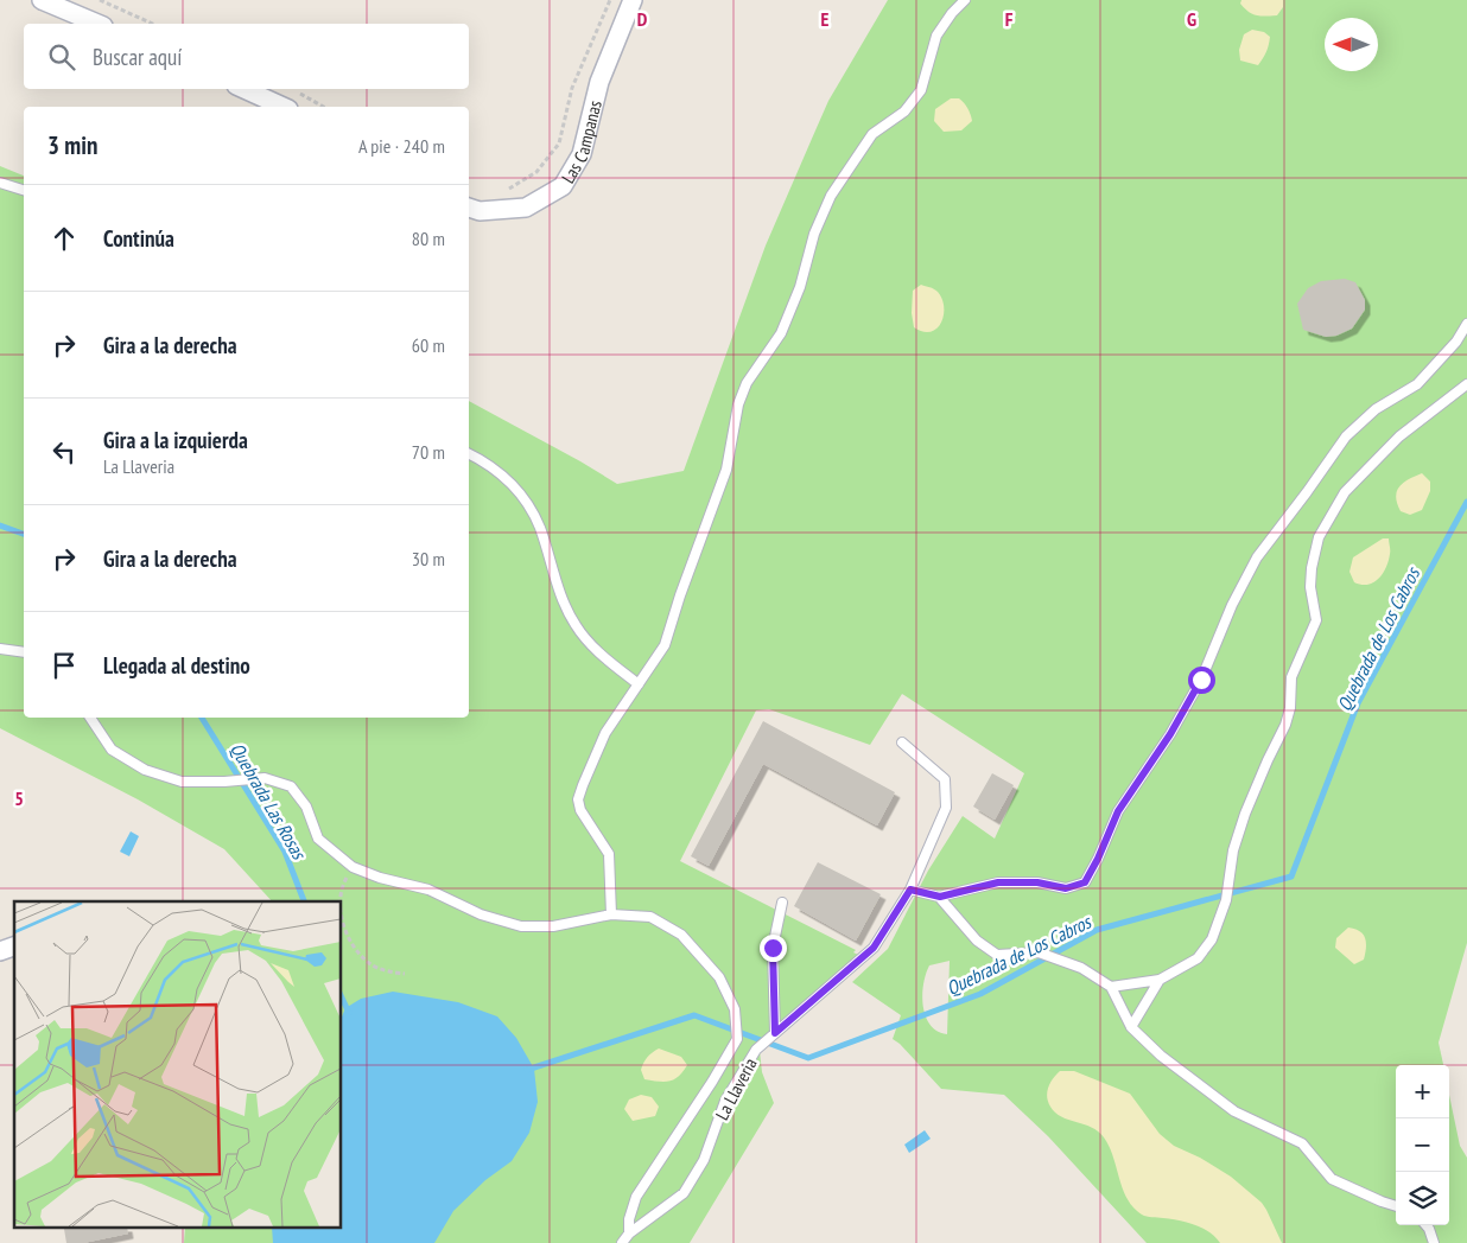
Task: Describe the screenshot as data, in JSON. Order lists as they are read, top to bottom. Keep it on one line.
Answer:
{"streets":{"street":["Las Campanas"],"lane":["La Llaveria"]},"water":["Quebrada de Los Cabros","Quebrada Las Rosas"],"north":"left","page":{"search":"Buscar aquí","heading":["3 min","A pie · 240 m"],"list":[["Continúa","80 m"],["Gira a la derecha","60 m"],["Gira a la izquierda","La Llaveria","70 m"],["Gira a la derecha","30 m"],"Llegada al destino"],"map_buttons":["+","−"]},"grid":{"columns":["D","E","F","G"],"rows":["5"]}}
